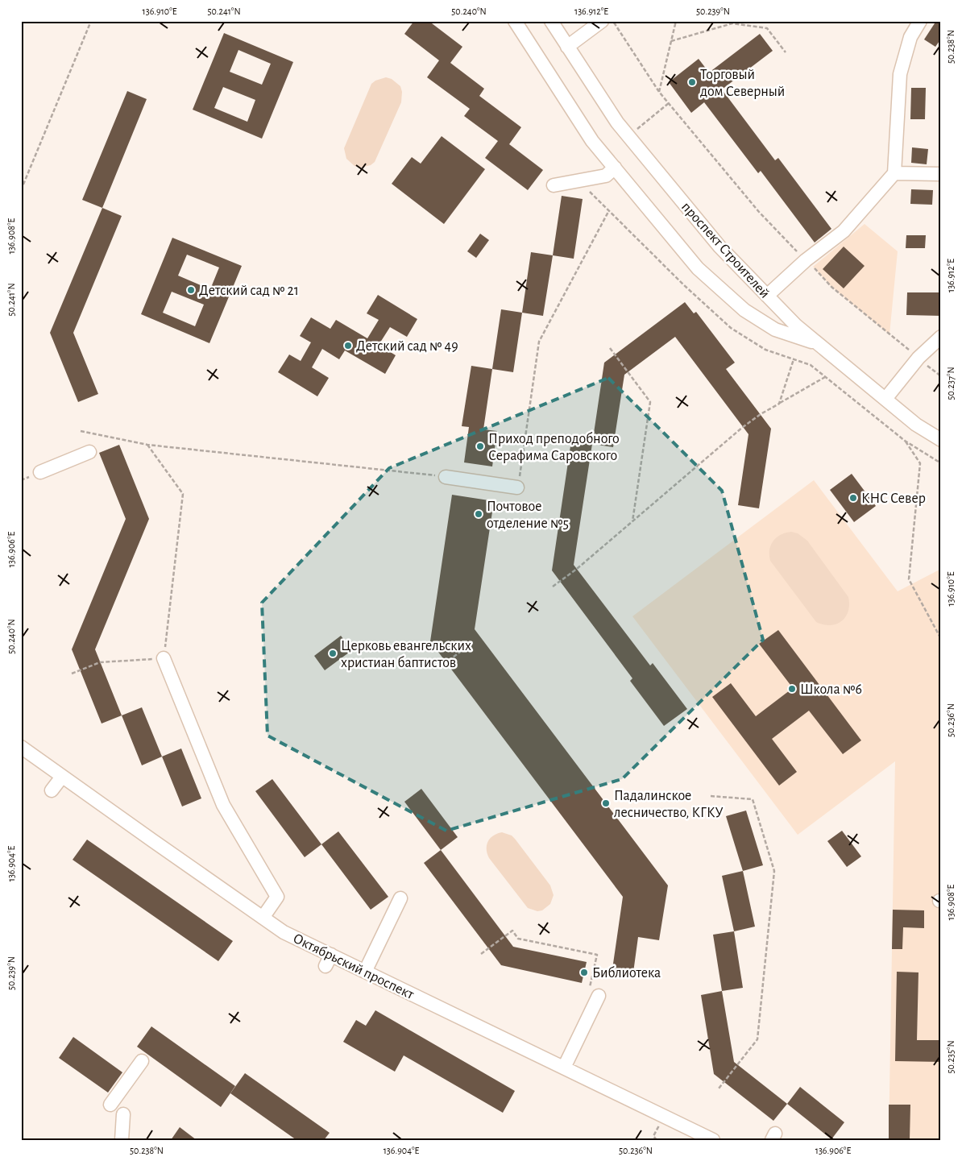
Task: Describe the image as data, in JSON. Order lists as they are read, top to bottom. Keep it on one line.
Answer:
{"streets":{"street":["проспект Строителей","Октябрьский проспект"]},"places":["Торговый дом Северный","Детский сад № 21","Детский сад № 49","Приход преподобного Серафима Саровского","КНС Север","Почтовое отделение №5","Церковь евангельских христиан баптистов","Школа №6","Падалинское лесничество, КГКУ","Библиотека"],"coordinates":["136.910°E","50.241°N","50.240°N","136.912°E","50.239°N","50.238°N","136.908°E","50.237°N","136.906°E","50.236°N","136.904°E","50.235°N"]}
